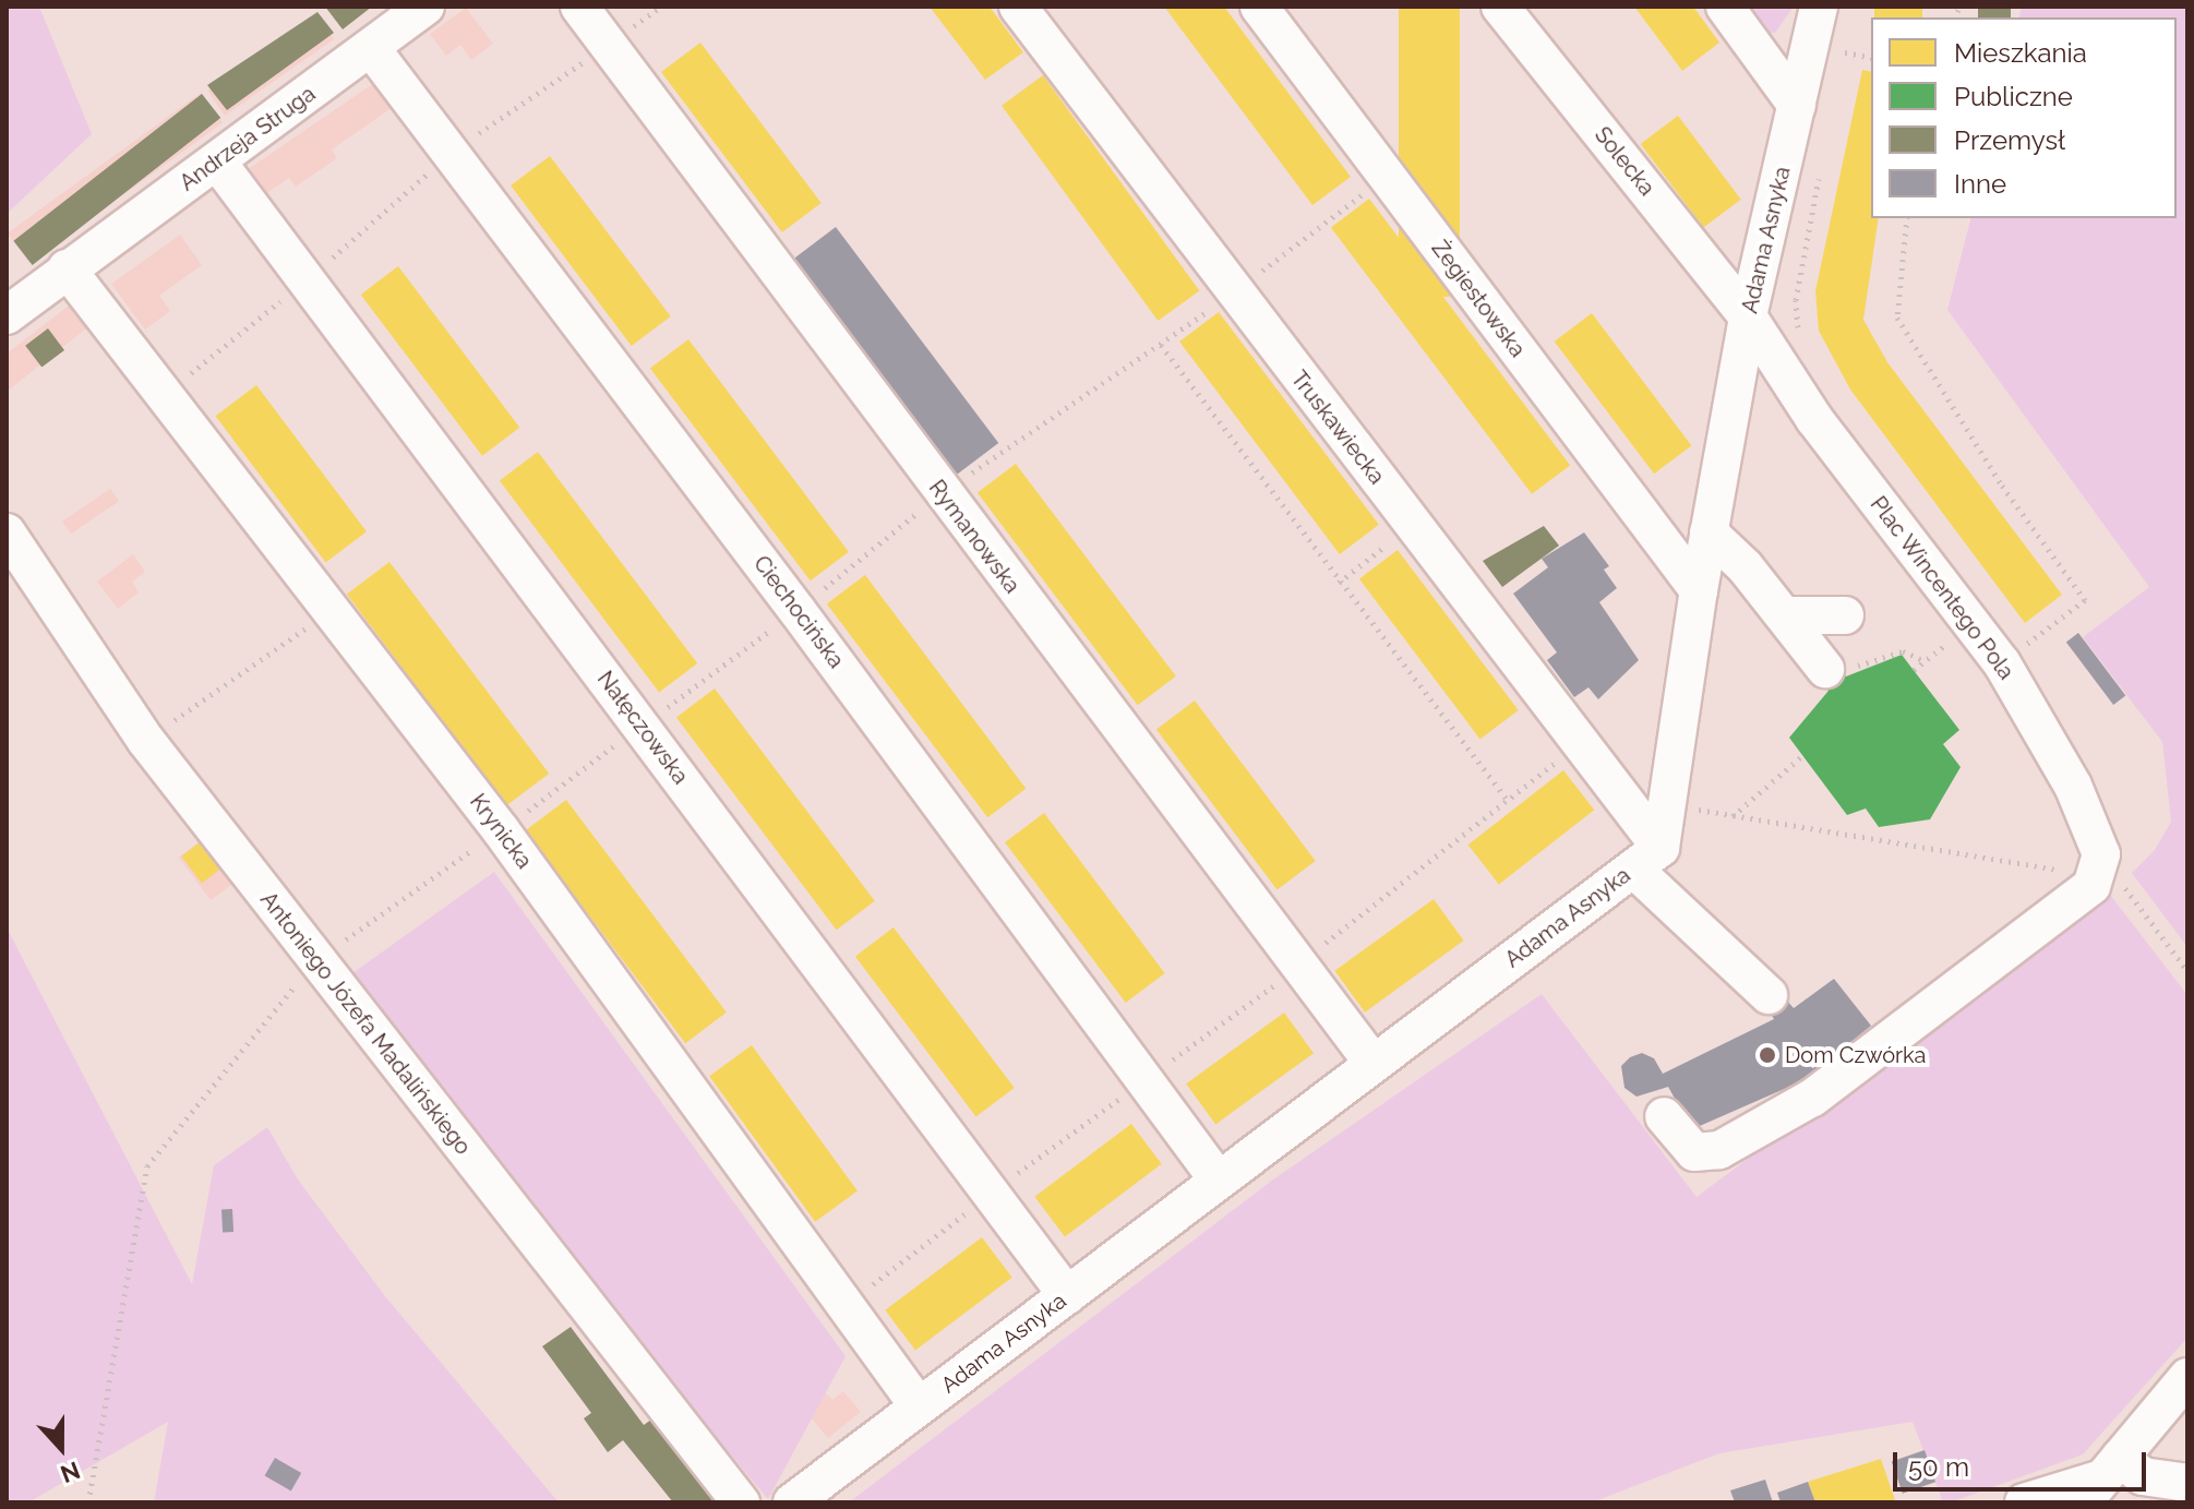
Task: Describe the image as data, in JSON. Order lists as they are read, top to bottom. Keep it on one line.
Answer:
{"streets":{"street":["Andrzeja Struga","Solecka","Adama Asnyka","Żegiestowska","Truskawiecka","Rymanowska","Plac Wincentego Pola","Ciechocińska","Nałęczowska","Krynicka","Antoniego Józefa Madalińskiego"]},"crossings":[["Andrzeja Struga","Ciechocińska"],["Andrzeja Struga","Nałęczowska"],["Andrzeja Struga","Krynicka"],["Solecka","Adama Asnyka"],["Solecka","Plac Wincentego Pola"],["Adama Asnyka","Żegiestowska"],["Adama Asnyka","Truskawiecka"],["Adama Asnyka","Rymanowska"],["Adama Asnyka","Plac Wincentego Pola"],["Adama Asnyka","Ciechocińska"],["Adama Asnyka","Nałęczowska"],["Adama Asnyka","Krynicka"]],"places":["Dom Czwórka"],"legend":["Mieszkania","Publiczne","Przemysł","Inne"],"scale_bar":"50 m","north":"bottom"}
